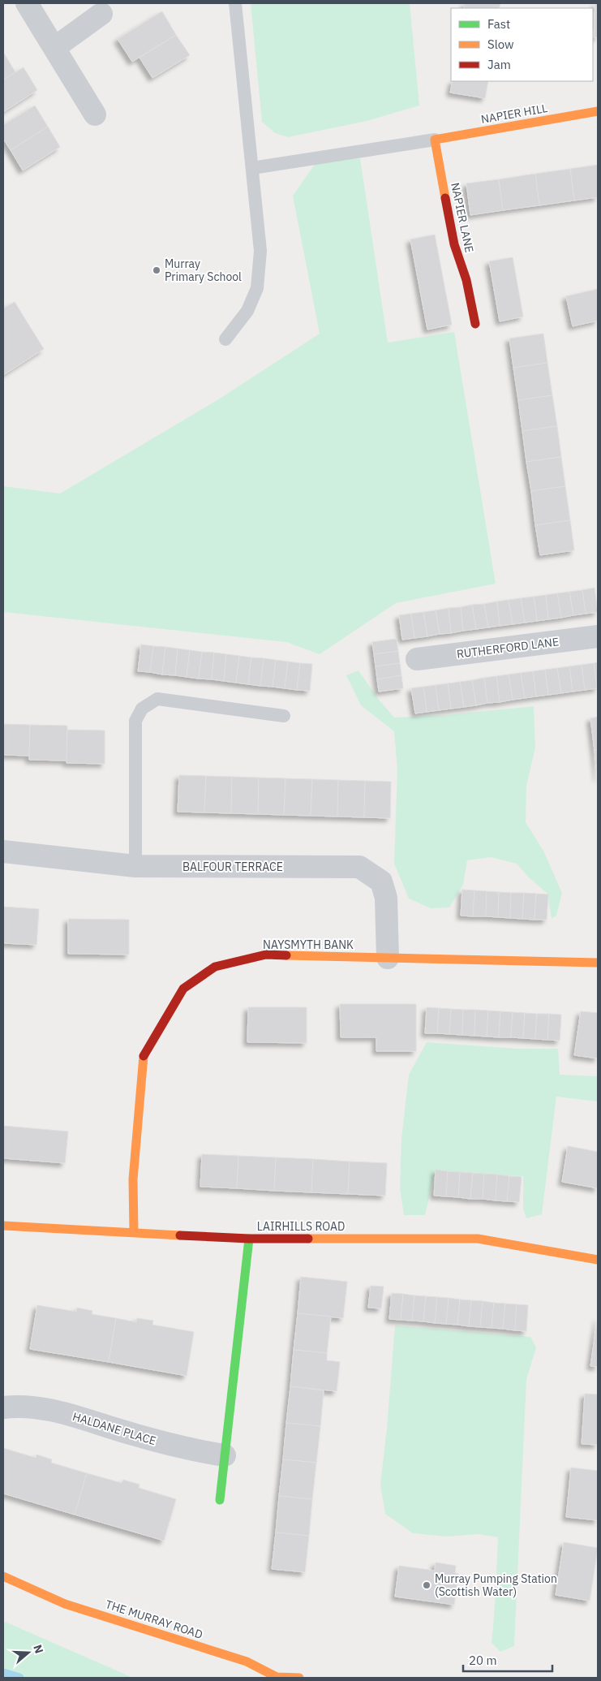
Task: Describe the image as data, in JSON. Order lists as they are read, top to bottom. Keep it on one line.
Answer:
{"streets":{"street":["NAPIER HILL","NAPIER LANE","RUTHERFORD LANE","BALFOUR TERRACE","NAYSMYTH BANK","LAIRHILLS ROAD","HALDANE PLACE","THE MURRAY ROAD"]},"crossings":[["NAPIER HILL","NAPIER LANE"],["BALFOUR TERRACE","NAYSMYTH BANK"],["NAYSMYTH BANK","LAIRHILLS ROAD"]],"places":["Murray Primary School","Murray Pumping Station (Scottish Water)"],"legend":["Fast","Slow","Jam"],"scale_bar":"20 m","north":"right"}
